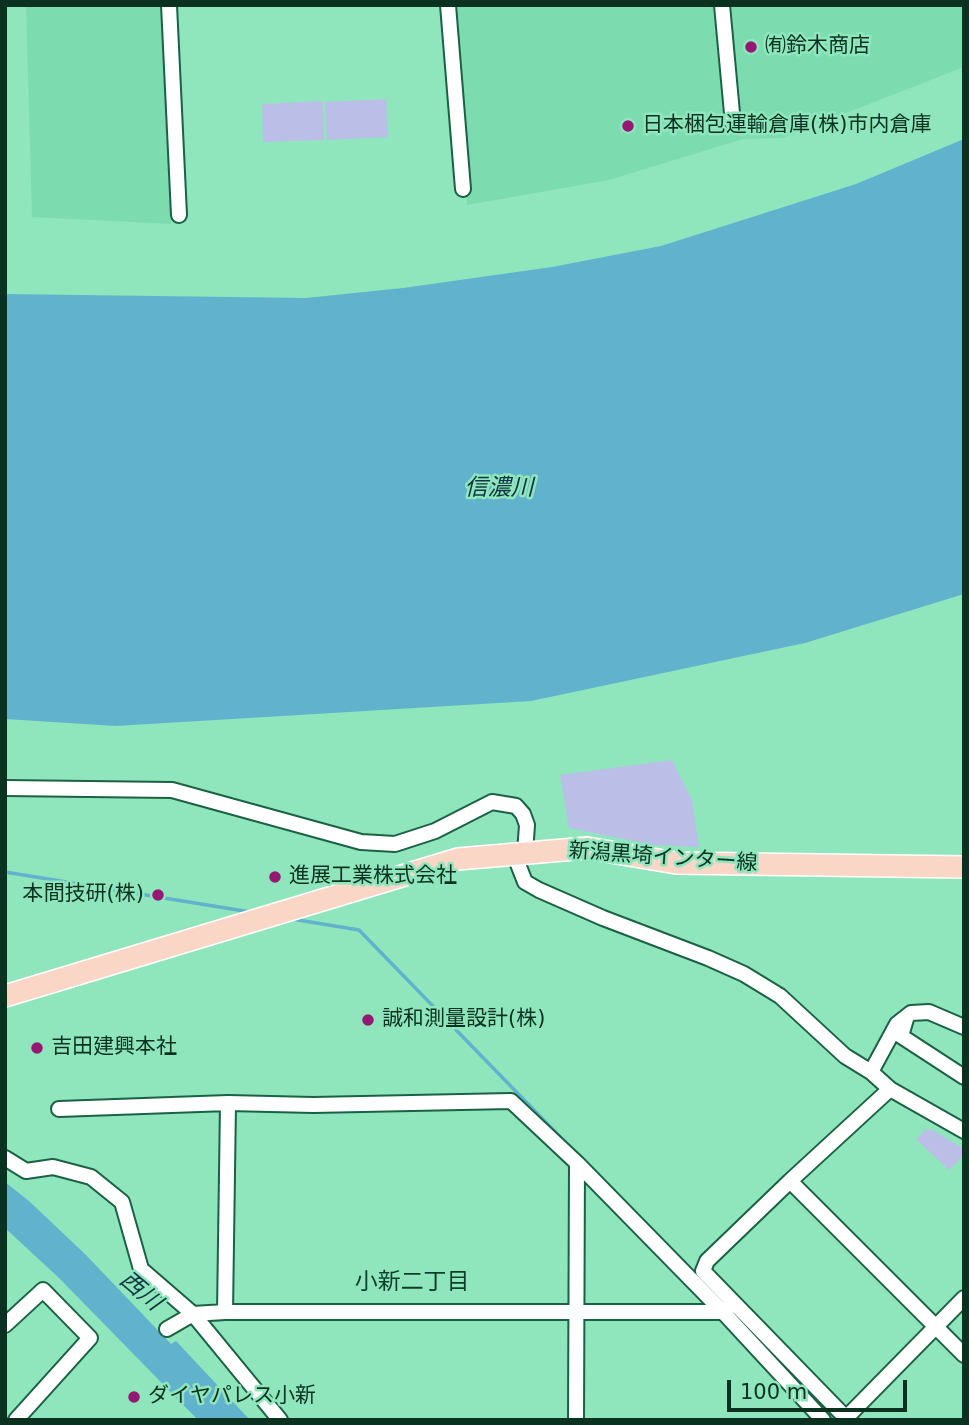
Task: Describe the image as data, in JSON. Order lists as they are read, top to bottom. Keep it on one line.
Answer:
{"streets":{"main road":["新潟黒埼インター線"]},"districts":["小新二丁目"],"water":["信濃川","西川"],"places":["㈲鈴木商店","日本梱包運輸倉庫(株)市内倉庫","進展工業株式会社","本間技研(株)","誠和測量設計(株)","吉田建興本社","ダイヤパレス小新"],"scale_bar":"100 m"}
